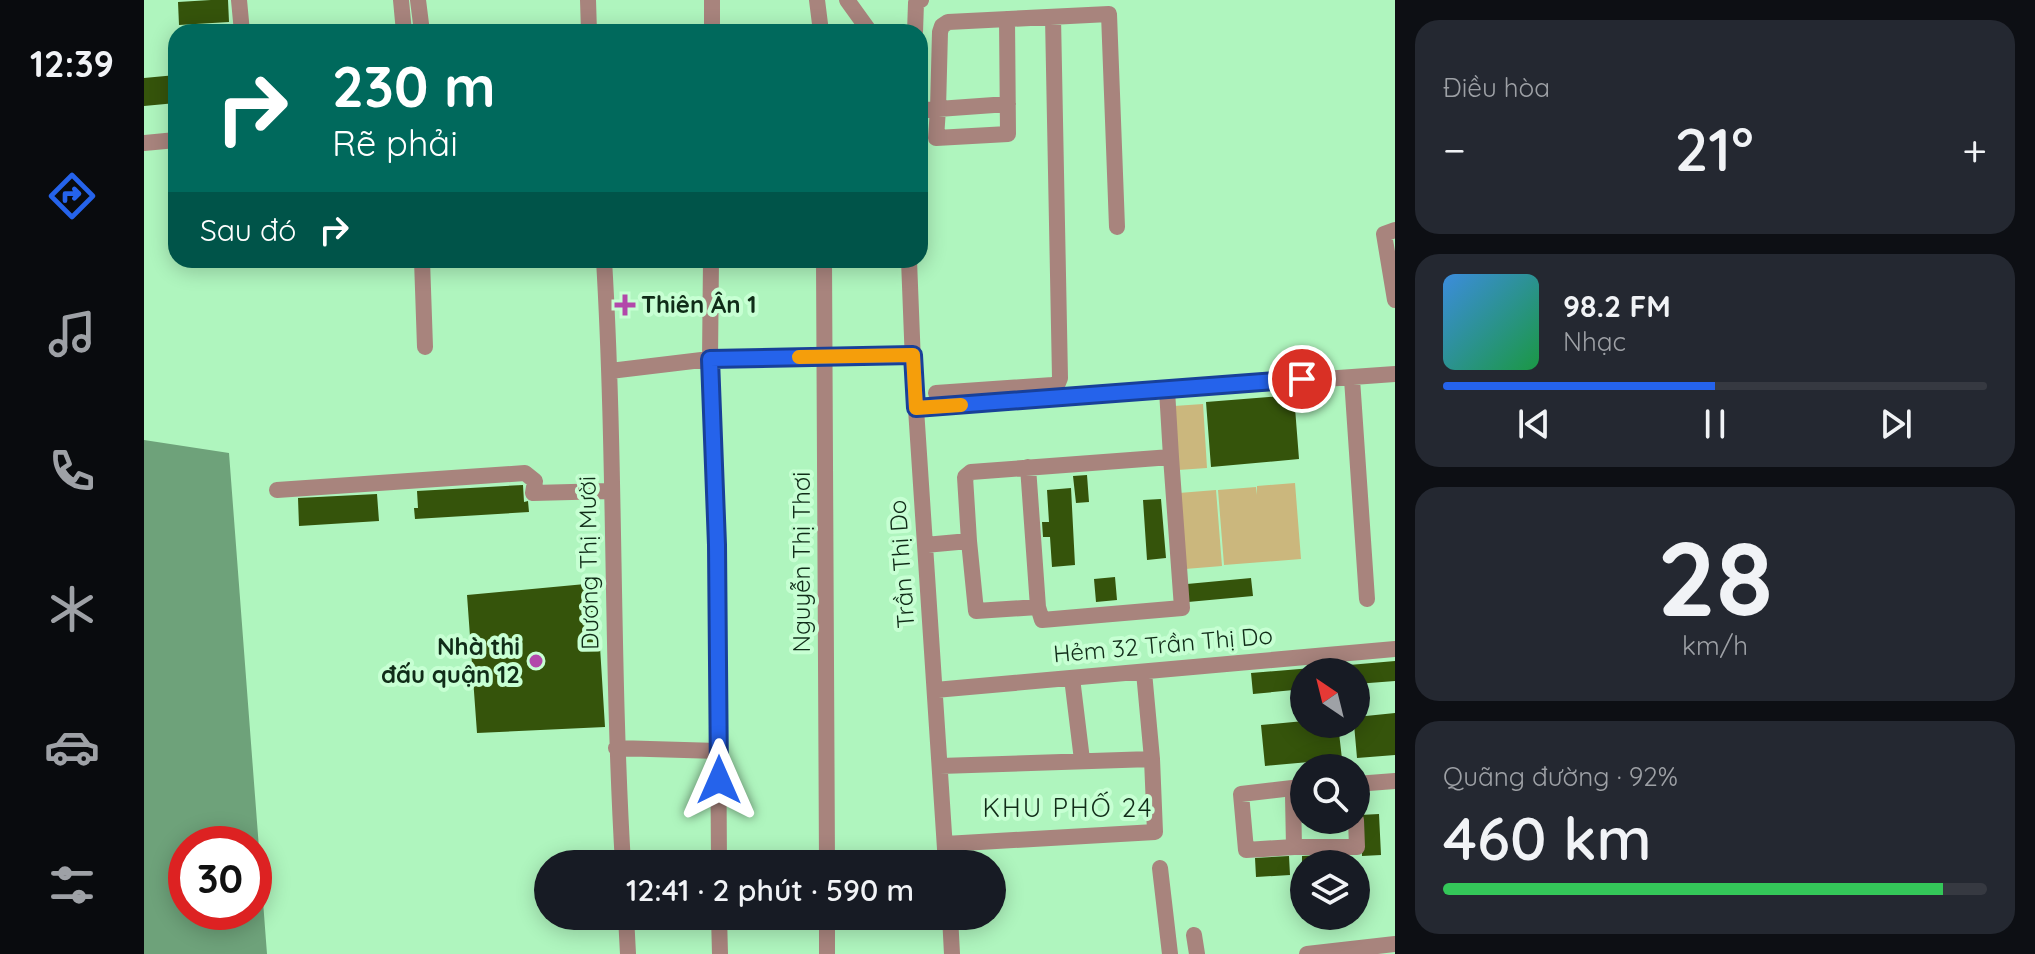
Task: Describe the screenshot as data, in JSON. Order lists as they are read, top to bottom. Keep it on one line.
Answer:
{"streets":{"street":["Nguyễn Thị Thơi","Dương Thị Mười","Trần Thị Do","Hẻm 32 Trần Thị Do"]},"crossings":[["Trần Thị Do","Hẻm 32 Trần Thị Do"]],"districts":["KHU PHỐ 24"],"places":{"health":["Thiên Ân 1"],"other":["Nhà thi đấu quận 12"]},"north":"top left","page":{"tabs":"12:39","tile":["Điều hòa",["28","km/h"],["Quãng đường · 92%","460 km"]],"turn":["230 m","Rẽ phải"],"heat":["−","21°","+"],"then":"Sau đó","song":["98.2 FM","Nhạc"],"limit":"30","trip":"12:41 · 2 phút · 590 m"}}
